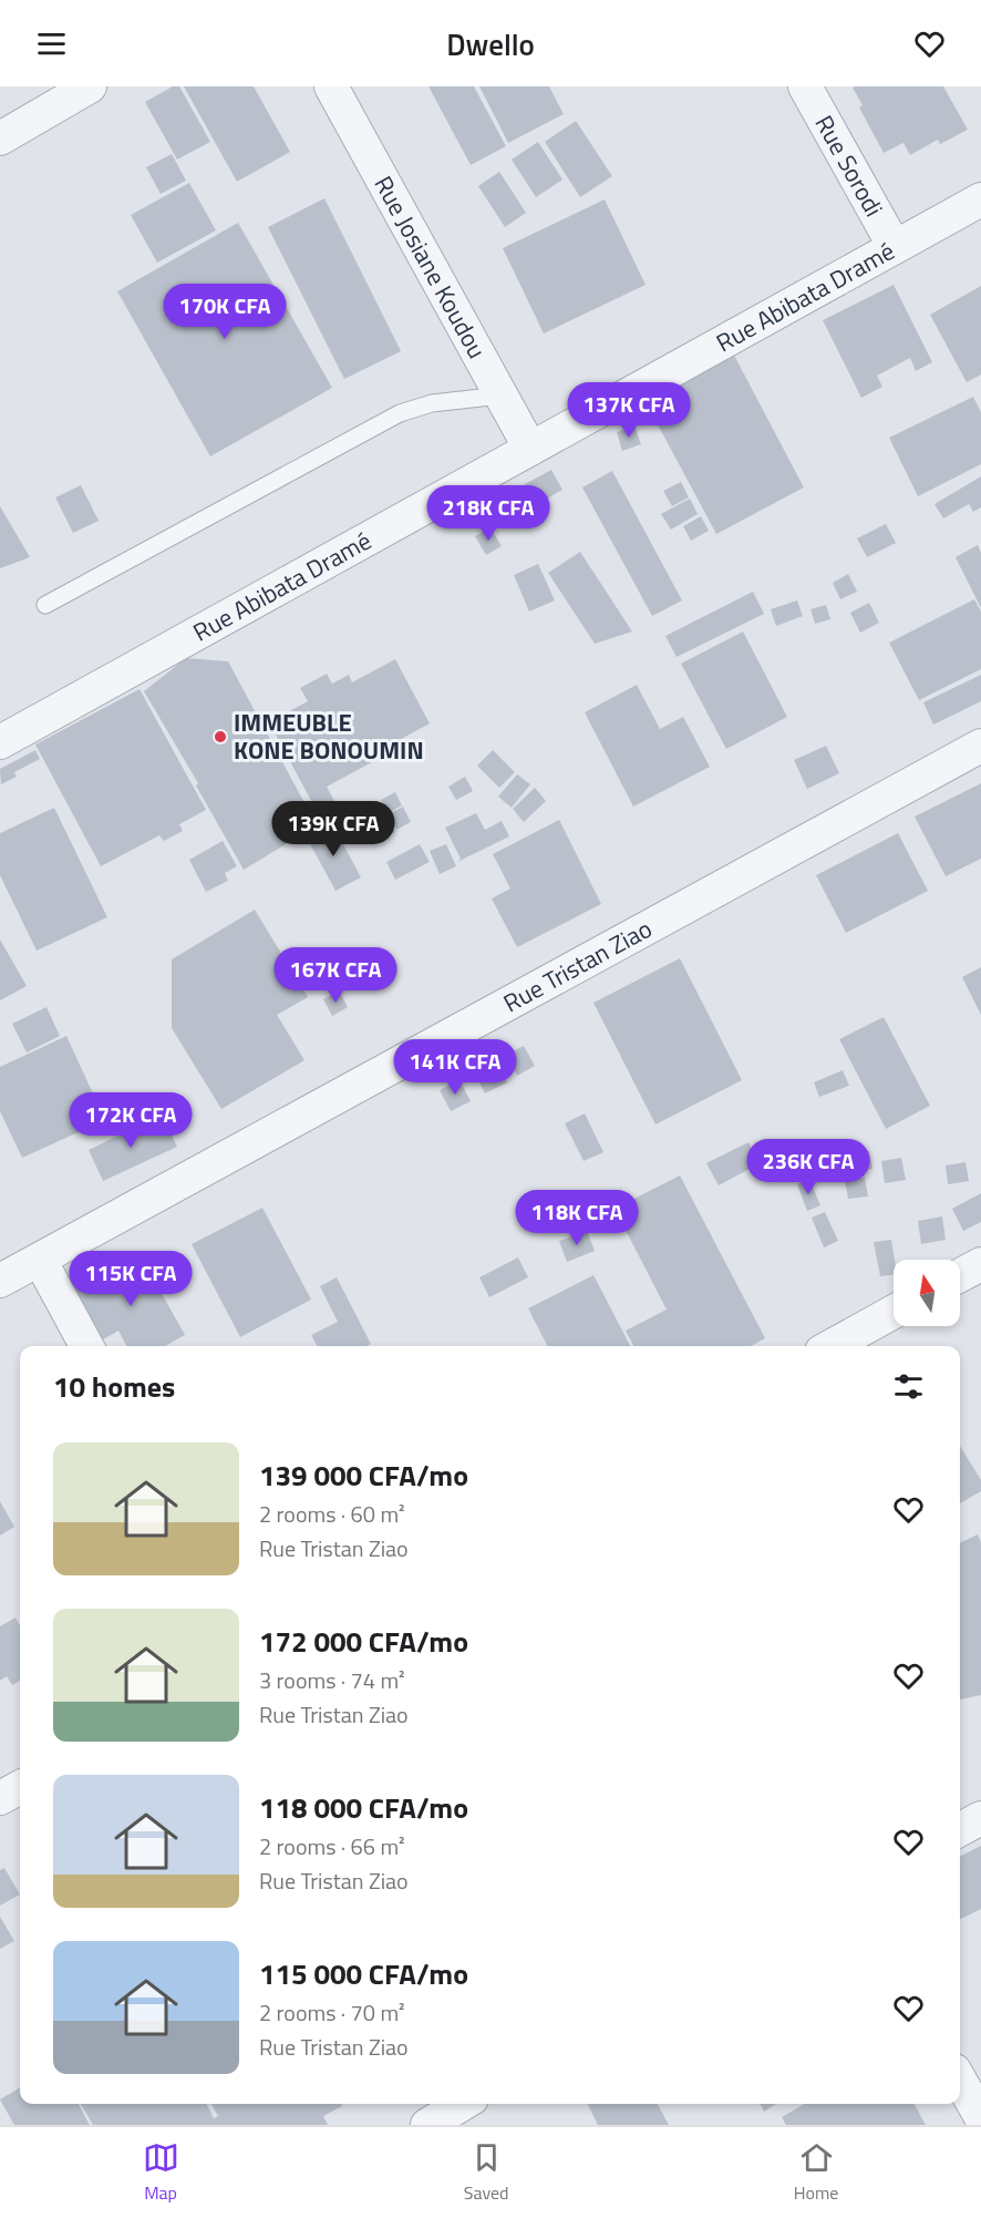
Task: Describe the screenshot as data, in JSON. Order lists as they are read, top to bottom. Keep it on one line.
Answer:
{"streets":{"street":["Rue Sorodi","Rue Josiane Koudou","Rue Abibata Dramé","Rue Tristan Ziao"]},"crossings":[["Rue Sorodi","Rue Abibata Dramé"],["Rue Josiane Koudou","Rue Abibata Dramé"]],"places":["IMMEUBLE KONE BONOUMIN"],"north":"top","page":{"header":"Dwello","price":["170K CFA","137K CFA","218K CFA","139K CFA","167K CFA","141K CFA","172K CFA","236K CFA","118K CFA","115K CFA"],"heading":"10 homes","list":[{"name":"139 000 CFA/mo","note":"2 rooms · 60 m² · Rue Tristan Ziao"},{"name":"172 000 CFA/mo","note":"3 rooms · 74 m² · Rue Tristan Ziao"},{"name":"118 000 CFA/mo","note":"2 rooms · 66 m² · Rue Tristan Ziao"},{"name":"115 000 CFA/mo","note":"2 rooms · 70 m² · Rue Tristan Ziao"}],"tabs":["Map","Saved","Home"]}}
